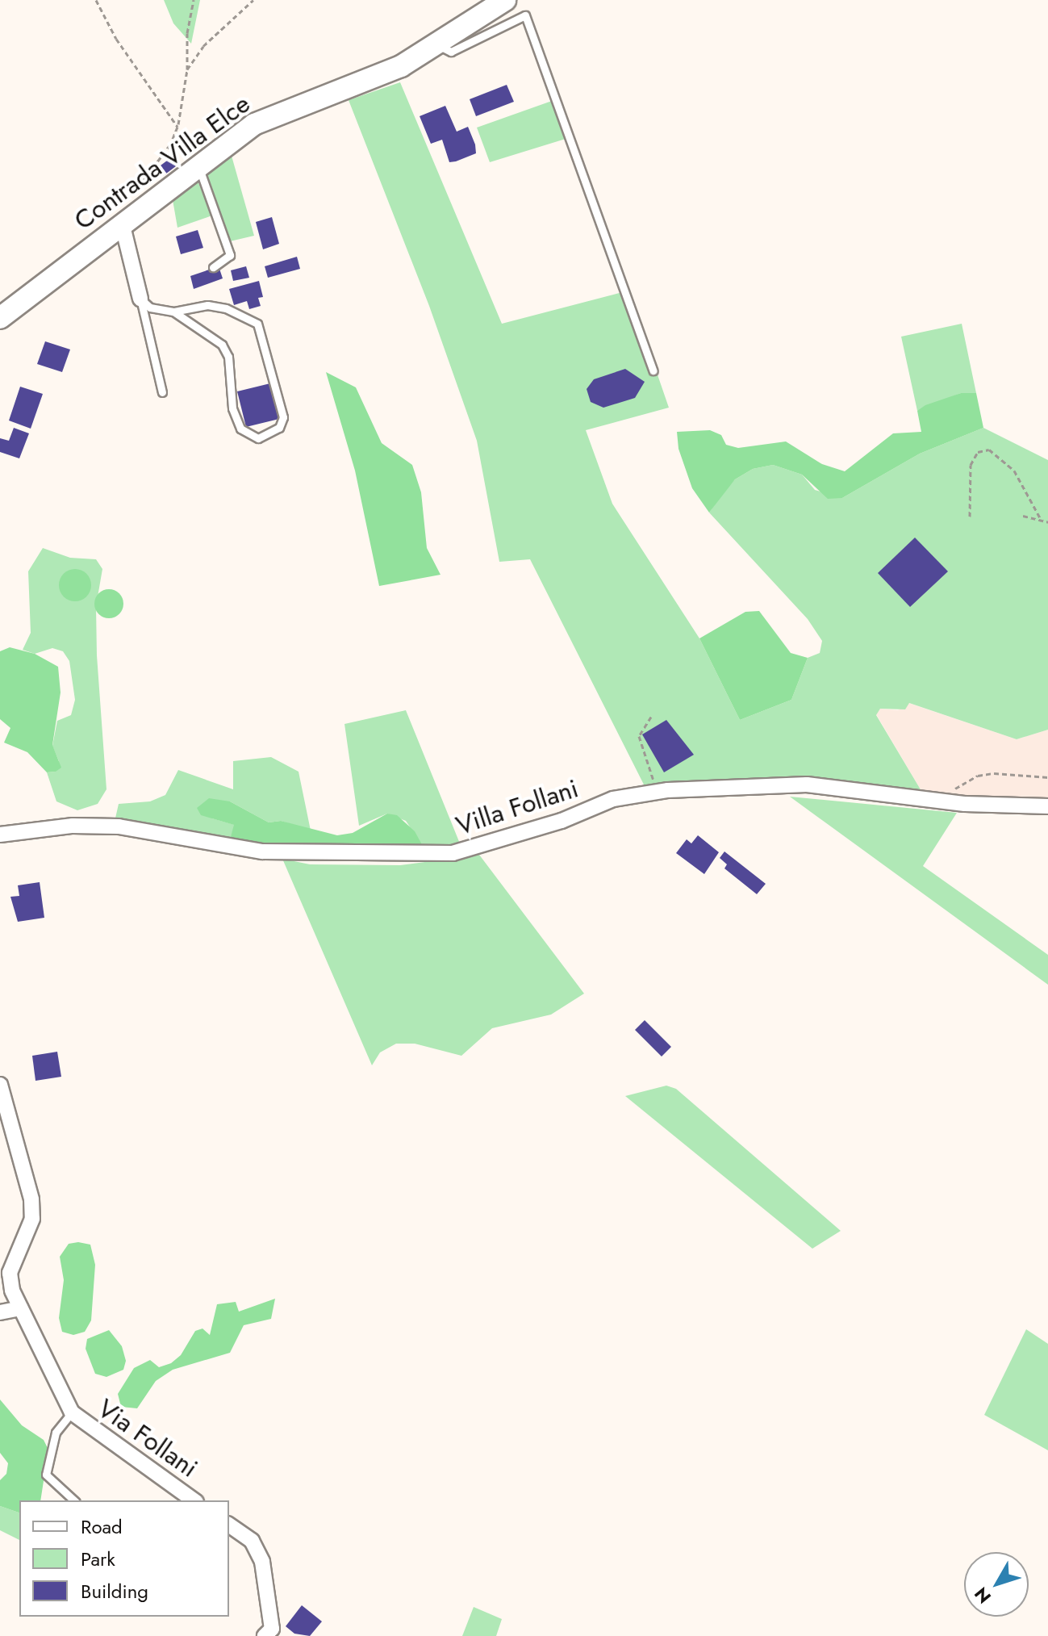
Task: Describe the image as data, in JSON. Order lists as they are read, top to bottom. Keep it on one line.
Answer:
{"streets":{"main road":["Contrada Villa Elce"],"street":["Villa Follani","Via Follani"]},"legend":["Road","Park","Building"],"north":"bottom left"}
